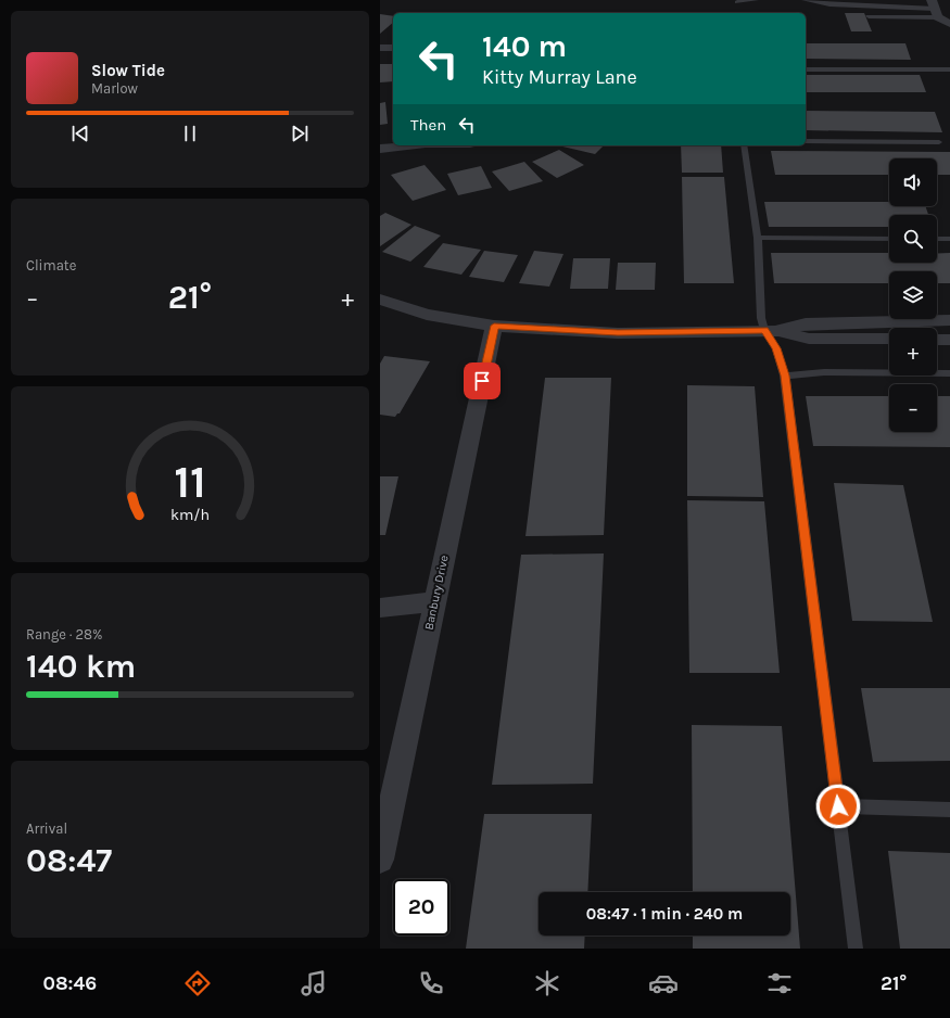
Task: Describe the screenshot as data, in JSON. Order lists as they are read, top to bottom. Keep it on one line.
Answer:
{"streets":{"street":["Banbury Drive"]},"page":{"turn":["140 m","Kitty Murray Lane"],"song":["Slow Tide","Marlow"],"then":"Then","map_buttons":["+","−"],"tile":["Climate",["Range · 28%","140 km"],["Arrival","08:47"]],"heat":["−","21°","+"],"limit":"20","trip":"08:47 · 1 min · 240 m","tabs":["08:46","21°"],"gauge":["11","km/h"]}}
